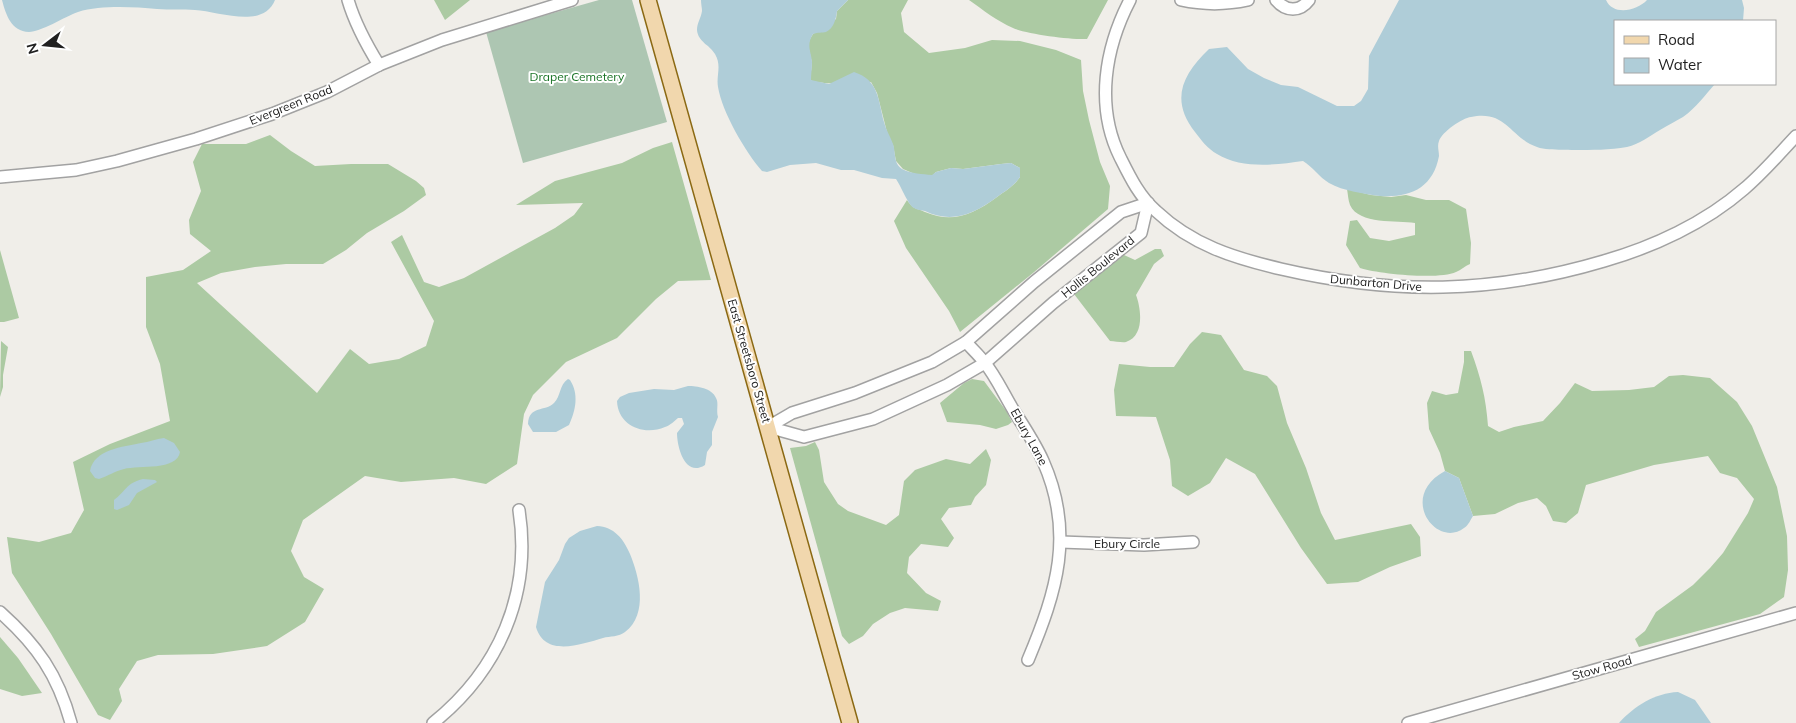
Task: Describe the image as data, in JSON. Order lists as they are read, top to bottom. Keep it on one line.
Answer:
{"streets":{"main road":["East Streetsboro Street"],"street":["Evergreen Road","Hollis Boulevard","Dunbarton Drive","Ebury Lane","Ebury Circle","Stow Road"]},"crossings":[["Hollis Boulevard","Dunbarton Drive"],["Hollis Boulevard","East Streetsboro Street"],["Hollis Boulevard","Ebury Lane"],["Ebury Lane","Ebury Circle"]],"parks":["Draper Cemetery"],"legend":["Road","Water"],"north":"left"}
